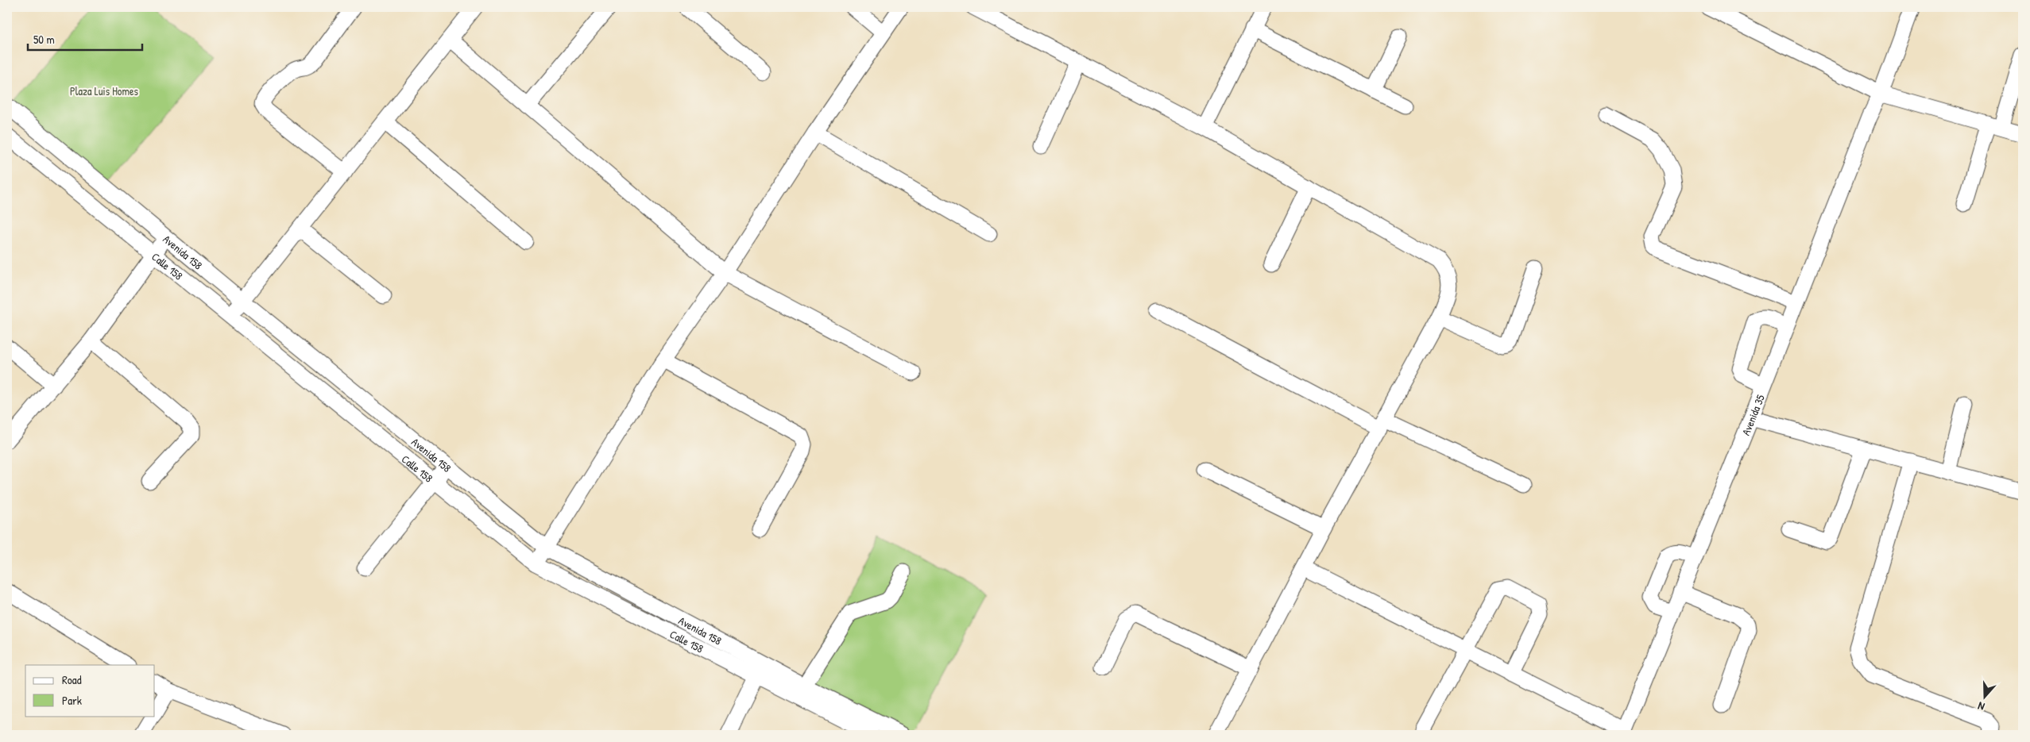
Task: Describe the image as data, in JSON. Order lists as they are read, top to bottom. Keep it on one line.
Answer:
{"streets":{"street":["Avenida 158","Calle 158","Avenida 35"]},"crossings":[["Avenida 158","Calle 158"]],"parks":["Plaza Luis Homes"],"legend":["Road","Park"],"scale_bar":"50 m","north":"bottom"}
